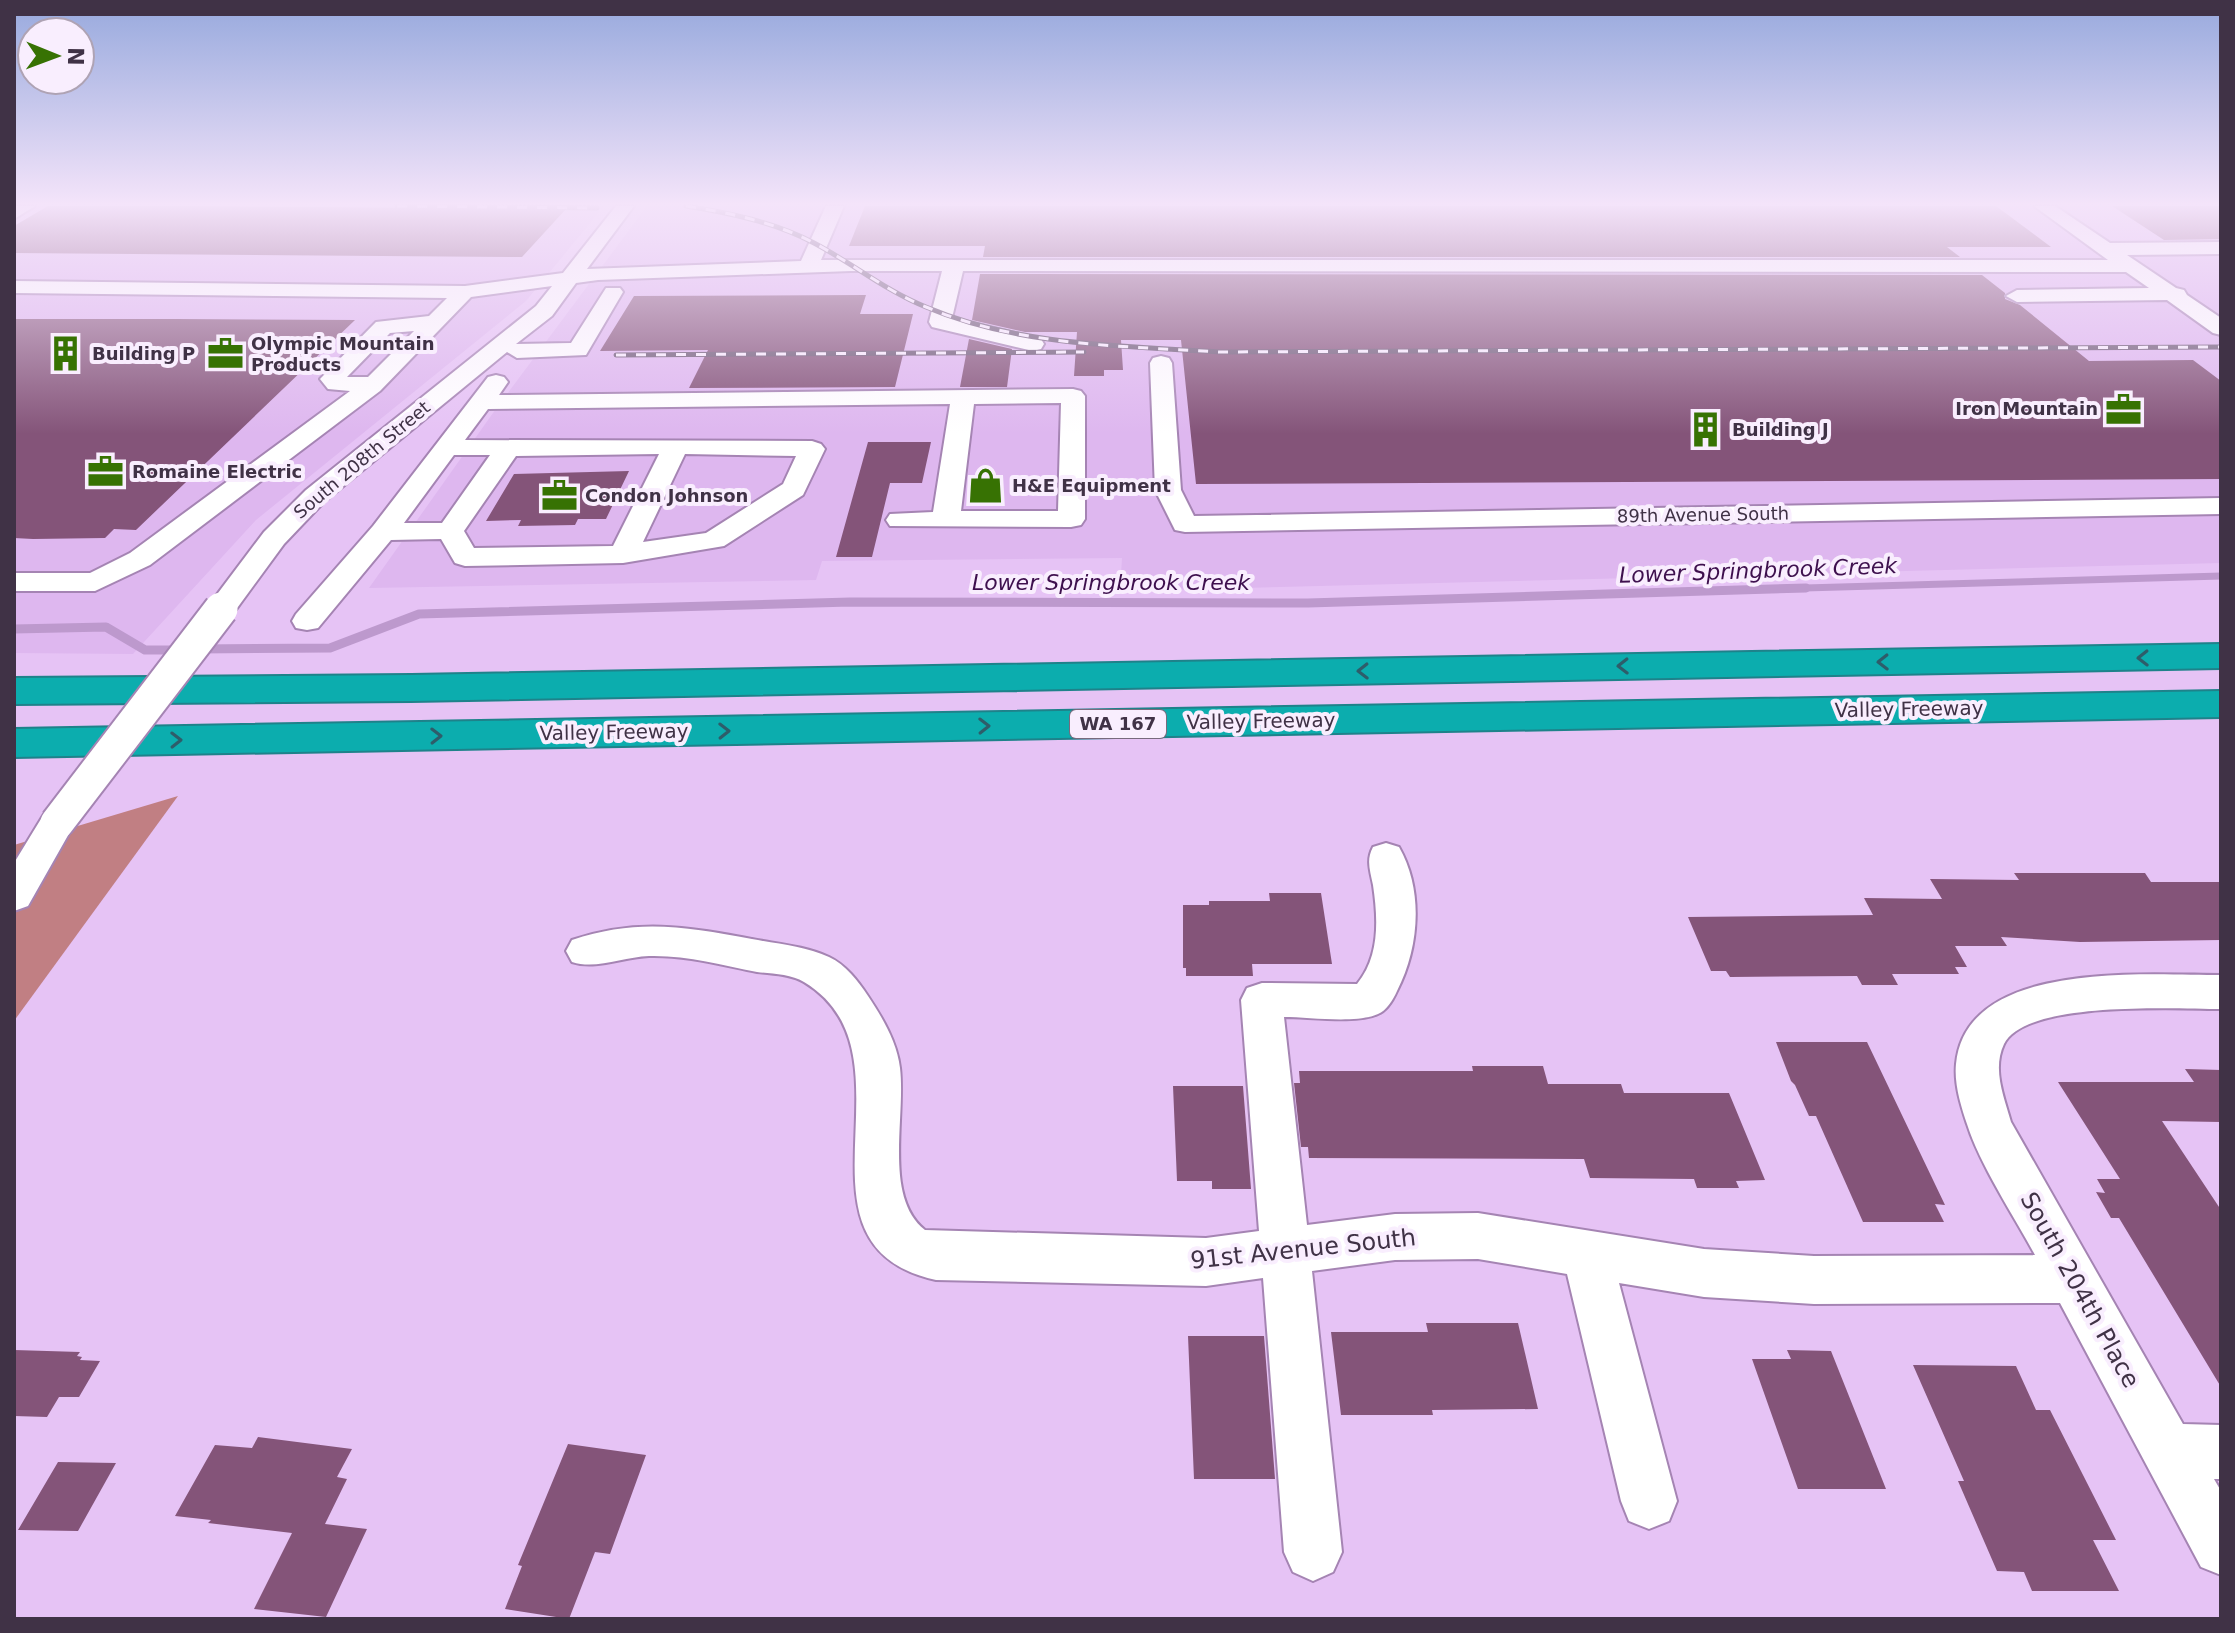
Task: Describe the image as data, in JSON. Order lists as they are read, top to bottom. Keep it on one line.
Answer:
{"streets":{"highway":["Valley Freeway","WA 167"],"street":["South 208th Street","89th Avenue South","91st Avenue South","South 204th Place"]},"crossings":[["91st Avenue South","South 204th Place"]],"water":["Lower Springbrook Creek"],"places":{"building":["Building P","Building J"],"office":["Olympic Mountain Products","Iron Mountain","Romaine Electric","Condon Johnson"],"shop":["H&E Equipment"]},"north":"right"}
